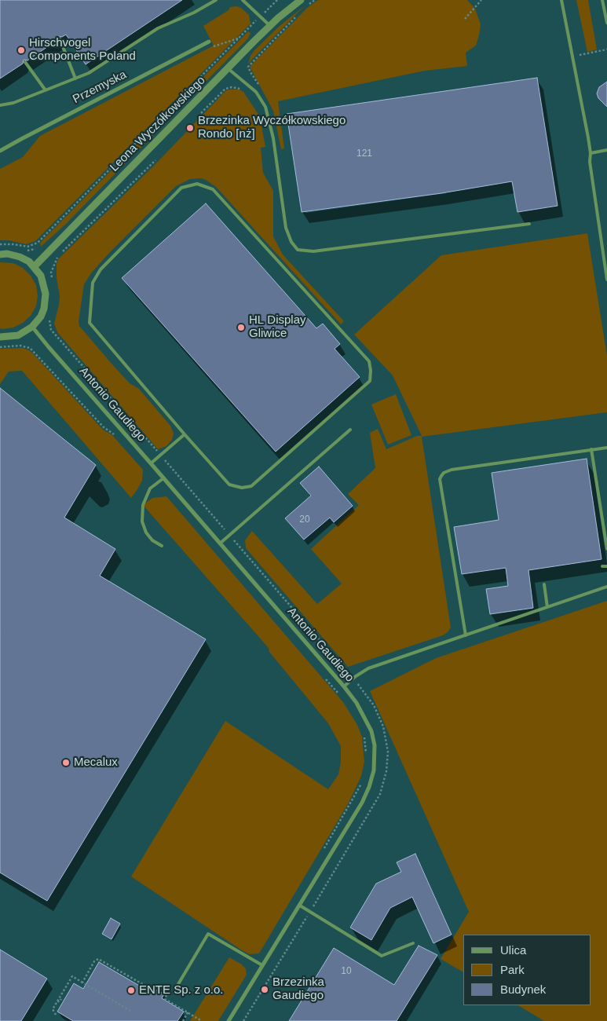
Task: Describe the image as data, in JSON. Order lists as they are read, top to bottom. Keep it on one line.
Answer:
{"streets":{"street":["Przemyska","Leona Wyczółkowskiego","Antonio Gaudiego"]},"places":["Hirschvogel Components Poland","Brzezinka Wyczółkowskiego Rondo [nż]","HL Display Gliwice","Mecalux","Brzezinka Gaudiego","ENTE Sp. z o.o."],"house_numbers":["121","20","10"],"legend":["Ulica","Park","Budynek"]}
